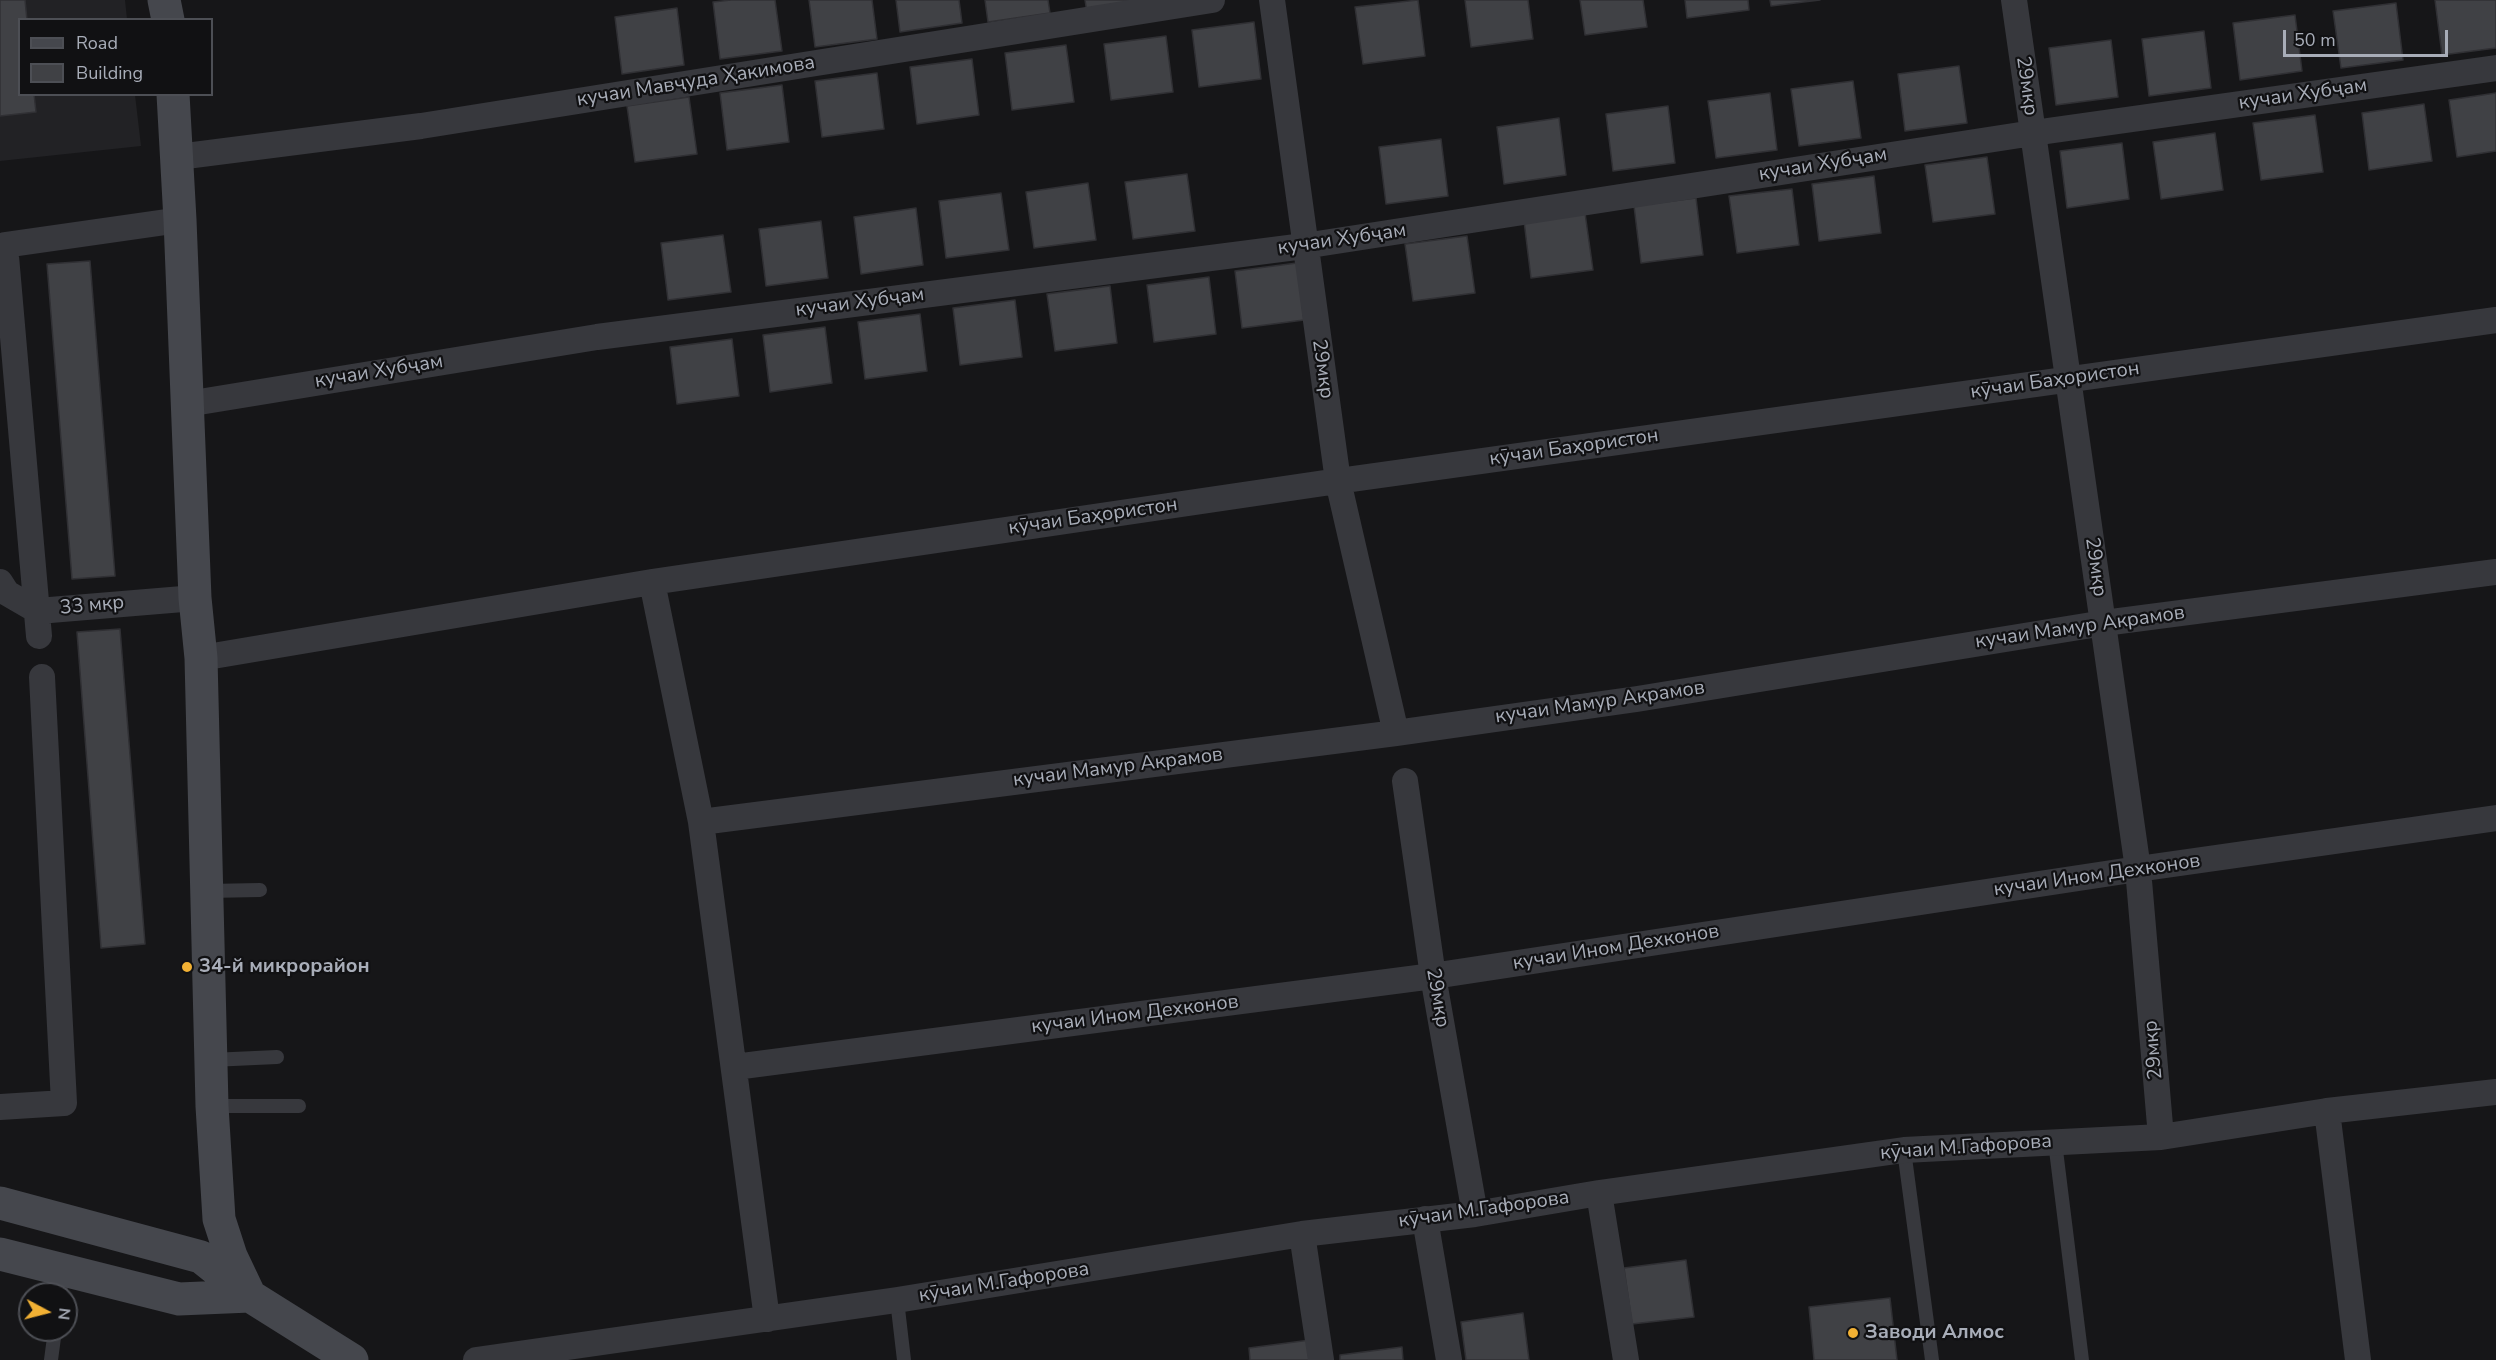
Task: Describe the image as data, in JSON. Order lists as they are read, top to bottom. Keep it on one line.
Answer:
{"streets":{"street":["кучаи Мавҷуда Ҳакимова","29мкр","кучаи Хубҷам","кӯчаи Баҳористон","33 мкр","кучаи Мамур Акрамов","кучаи Ином Дехконов","кӯчаи М.Гафорова"]},"crossings":[["29мкр","кучаи Хубҷам"],["29мкр","кӯчаи Баҳористон"],["29мкр","кучаи Мамур Акрамов"],["29мкр","кучаи Ином Дехконов"],["29мкр","кӯчаи М.Гафорова"]],"places":["34-й микрорайон","Заводи Алмос"],"legend":["Road","Building"],"scale_bar":"50 m","north":"right"}
